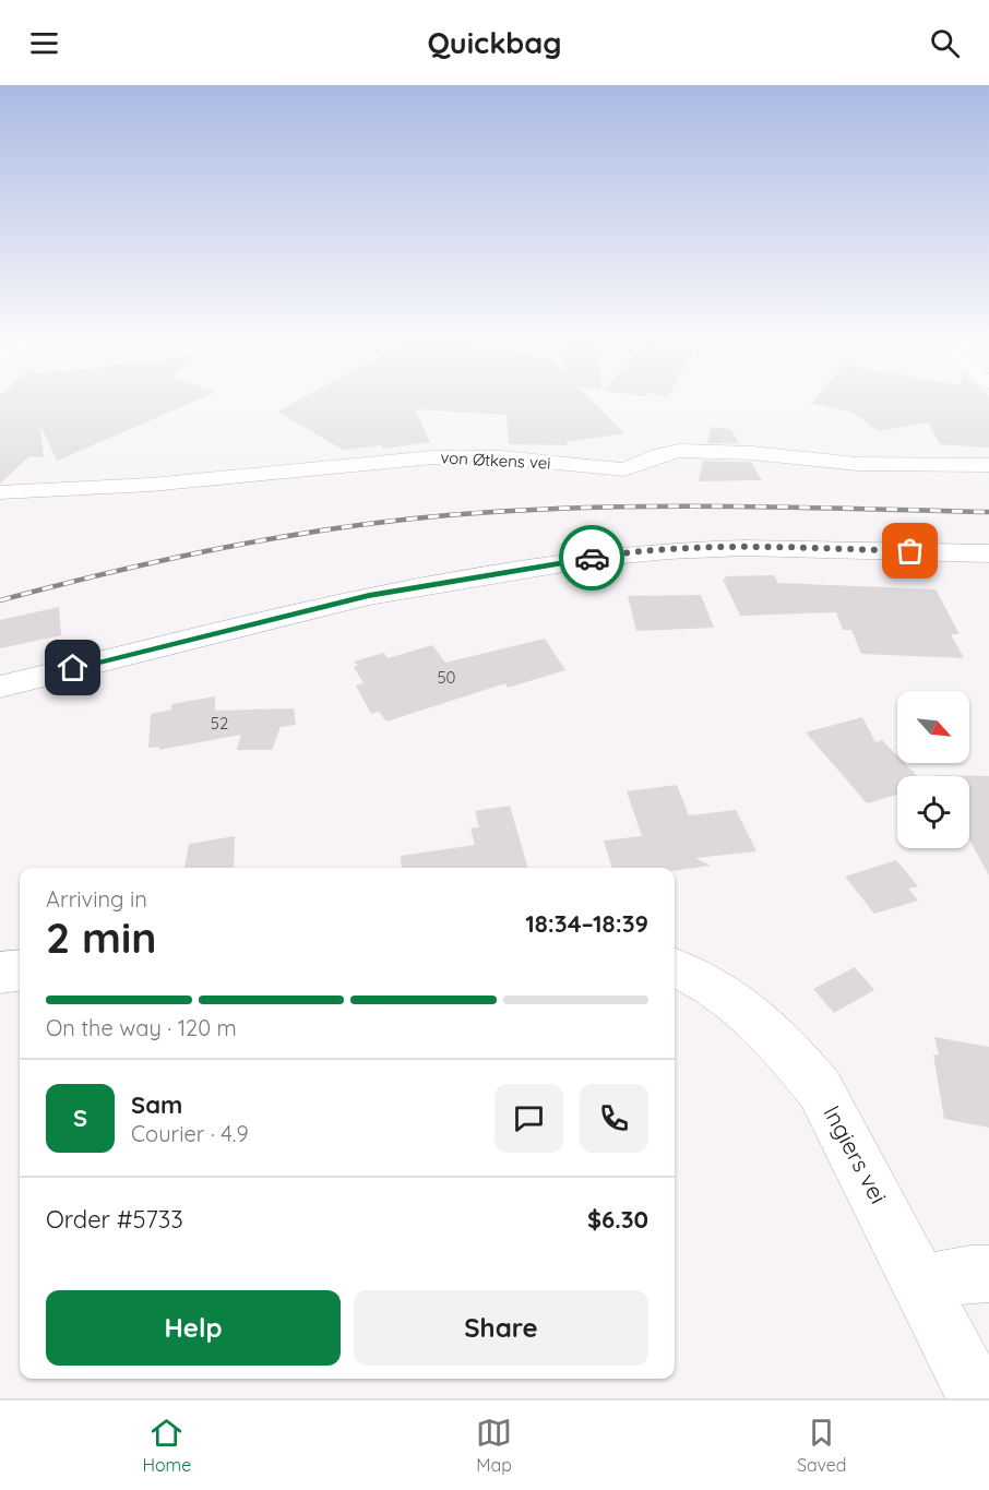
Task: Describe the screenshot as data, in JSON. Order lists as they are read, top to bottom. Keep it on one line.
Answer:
{"streets":{"street":["von Øtkens vei","Ingiers vei"]},"house_numbers":["50","52"],"north":"bottom right","page":{"header":"Quickbag","heading":["2 min","Arriving in","18:34–18:39"],"panel":["Sam","Courier · 4.9","Order #5733","$6.30"],"bar":"On the way · 120 m","round":"S","buttons":["Help","Share"],"tabs":["Home","Map","Saved"]}}
